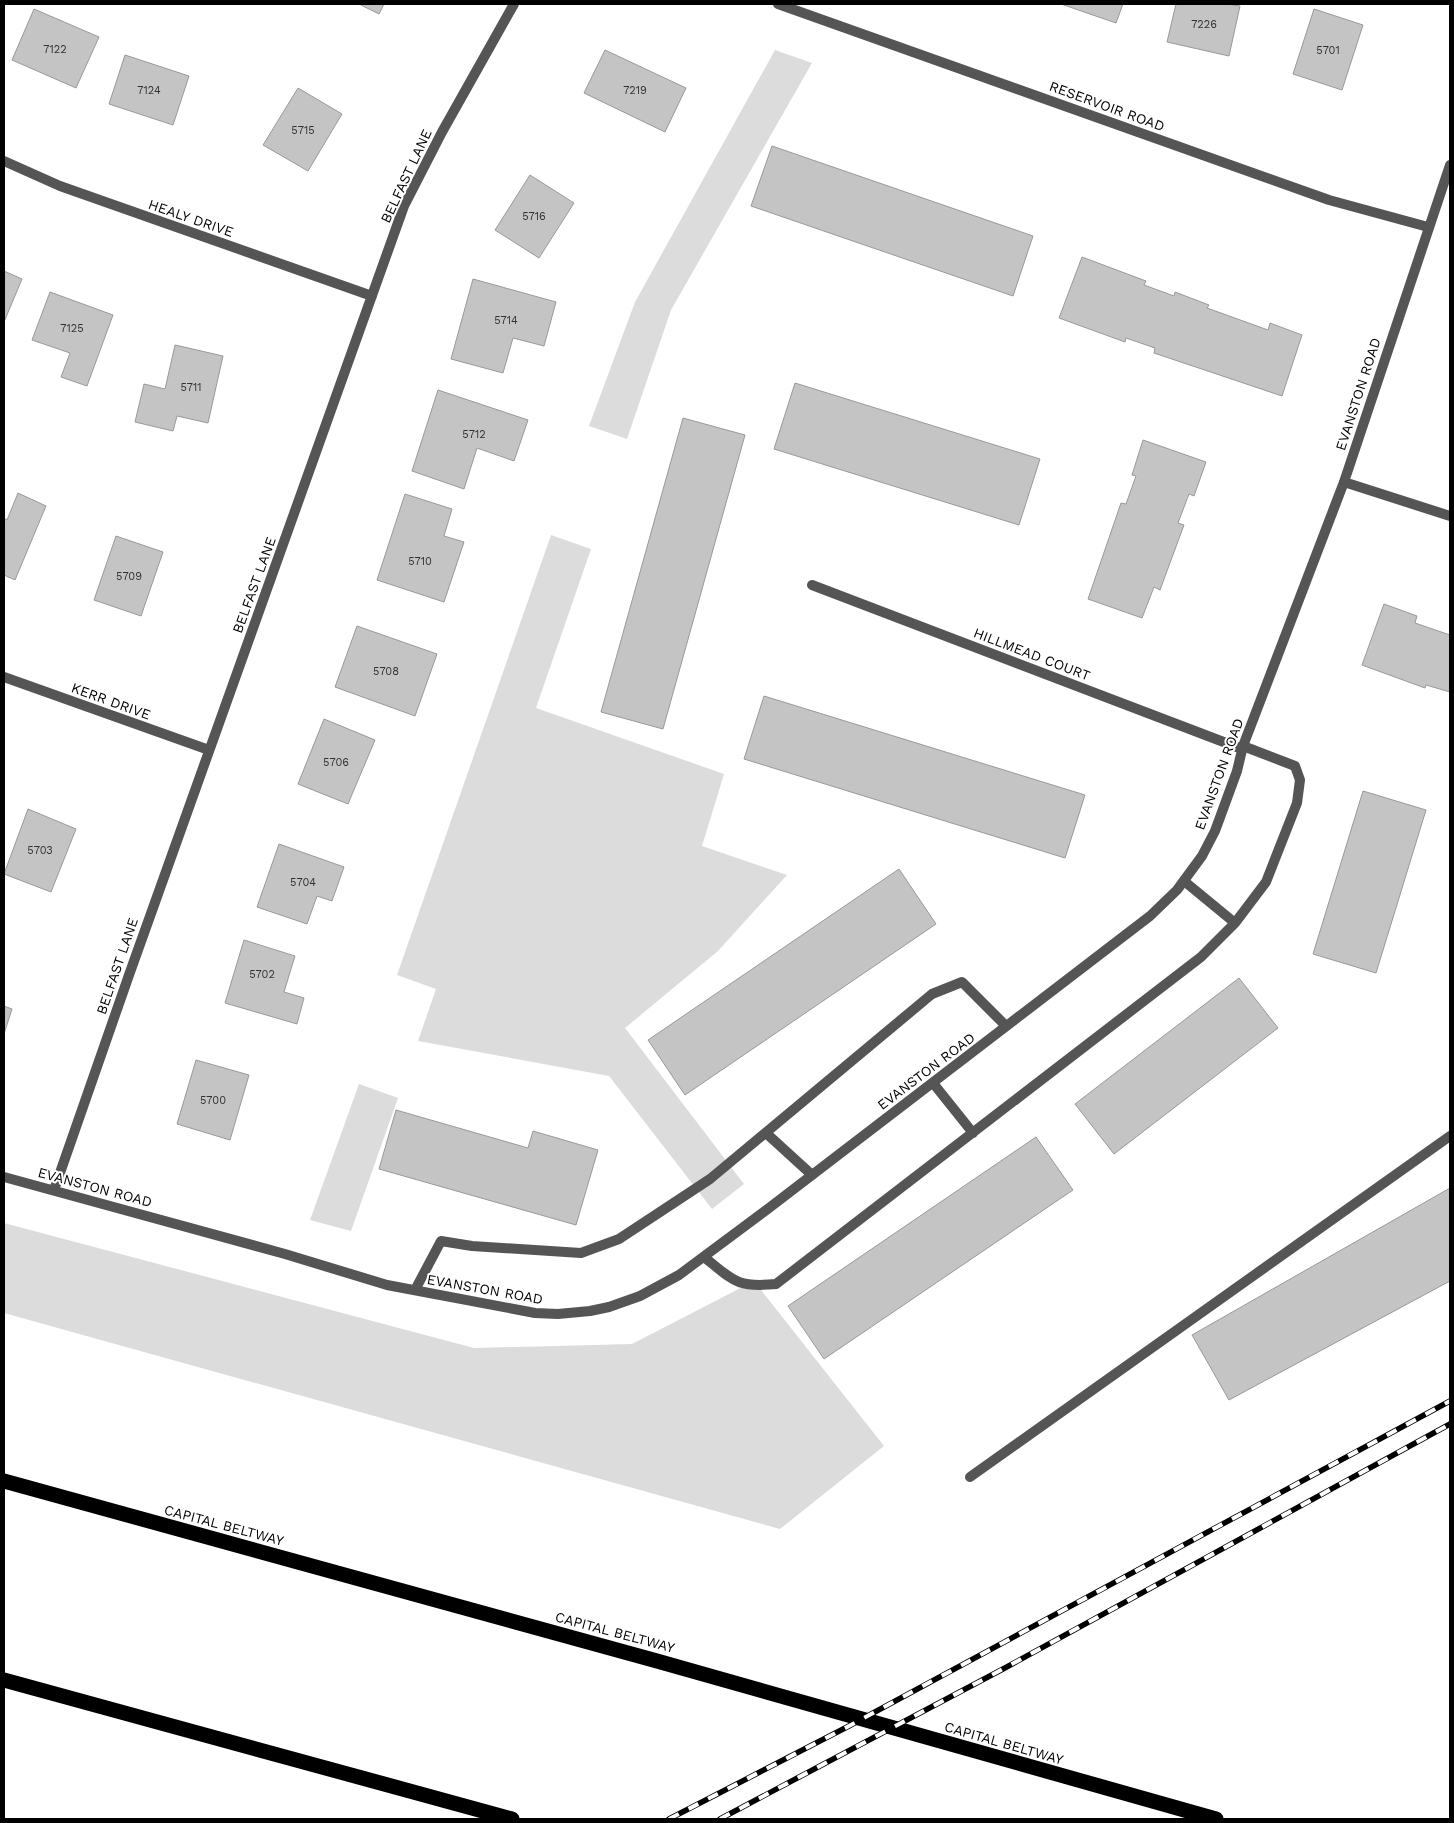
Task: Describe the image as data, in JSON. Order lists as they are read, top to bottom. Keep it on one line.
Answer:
{"streets":{"highway":["CAPITAL BELTWAY"],"street":["RESERVOIR ROAD","BELFAST LANE","HEALY DRIVE","EVANSTON ROAD","HILLMEAD COURT","KERR DRIVE"]},"crossings":[["RESERVOIR ROAD","EVANSTON ROAD"],["BELFAST LANE","HEALY DRIVE"],["BELFAST LANE","EVANSTON ROAD"],["BELFAST LANE","KERR DRIVE"],["EVANSTON ROAD","HILLMEAD COURT"]],"house_numbers":["7226","7122","5701","7124","7219","5715","5716","5714","7125","5711","5712","5710","5709","5708","5706","5703","5704","5702","5700"]}
